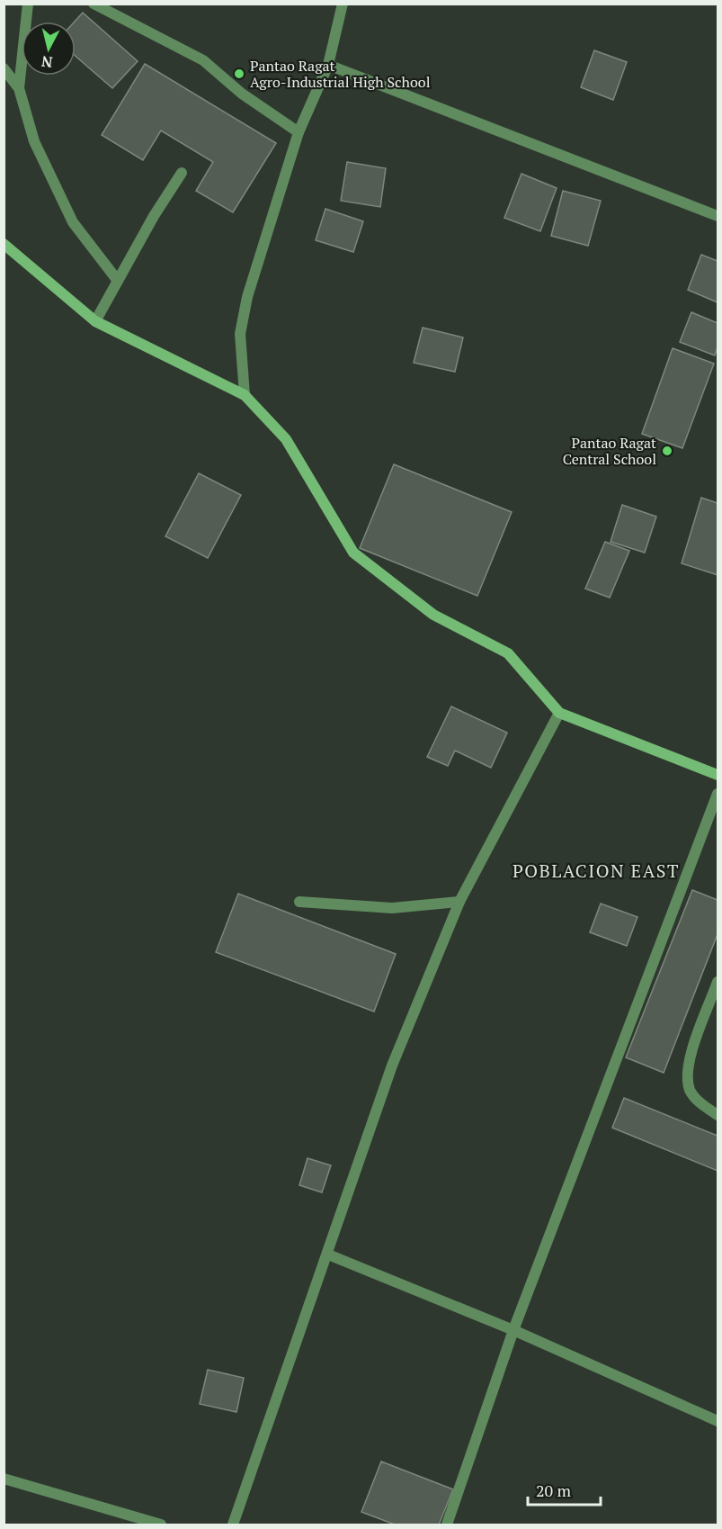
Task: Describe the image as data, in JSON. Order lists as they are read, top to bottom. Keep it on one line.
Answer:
{"districts":["POBLACION EAST"],"places":["Pantao Ragat Agro-Industrial High School","Pantao Ragat Central School"],"scale_bar":"20 m","north":"bottom"}
